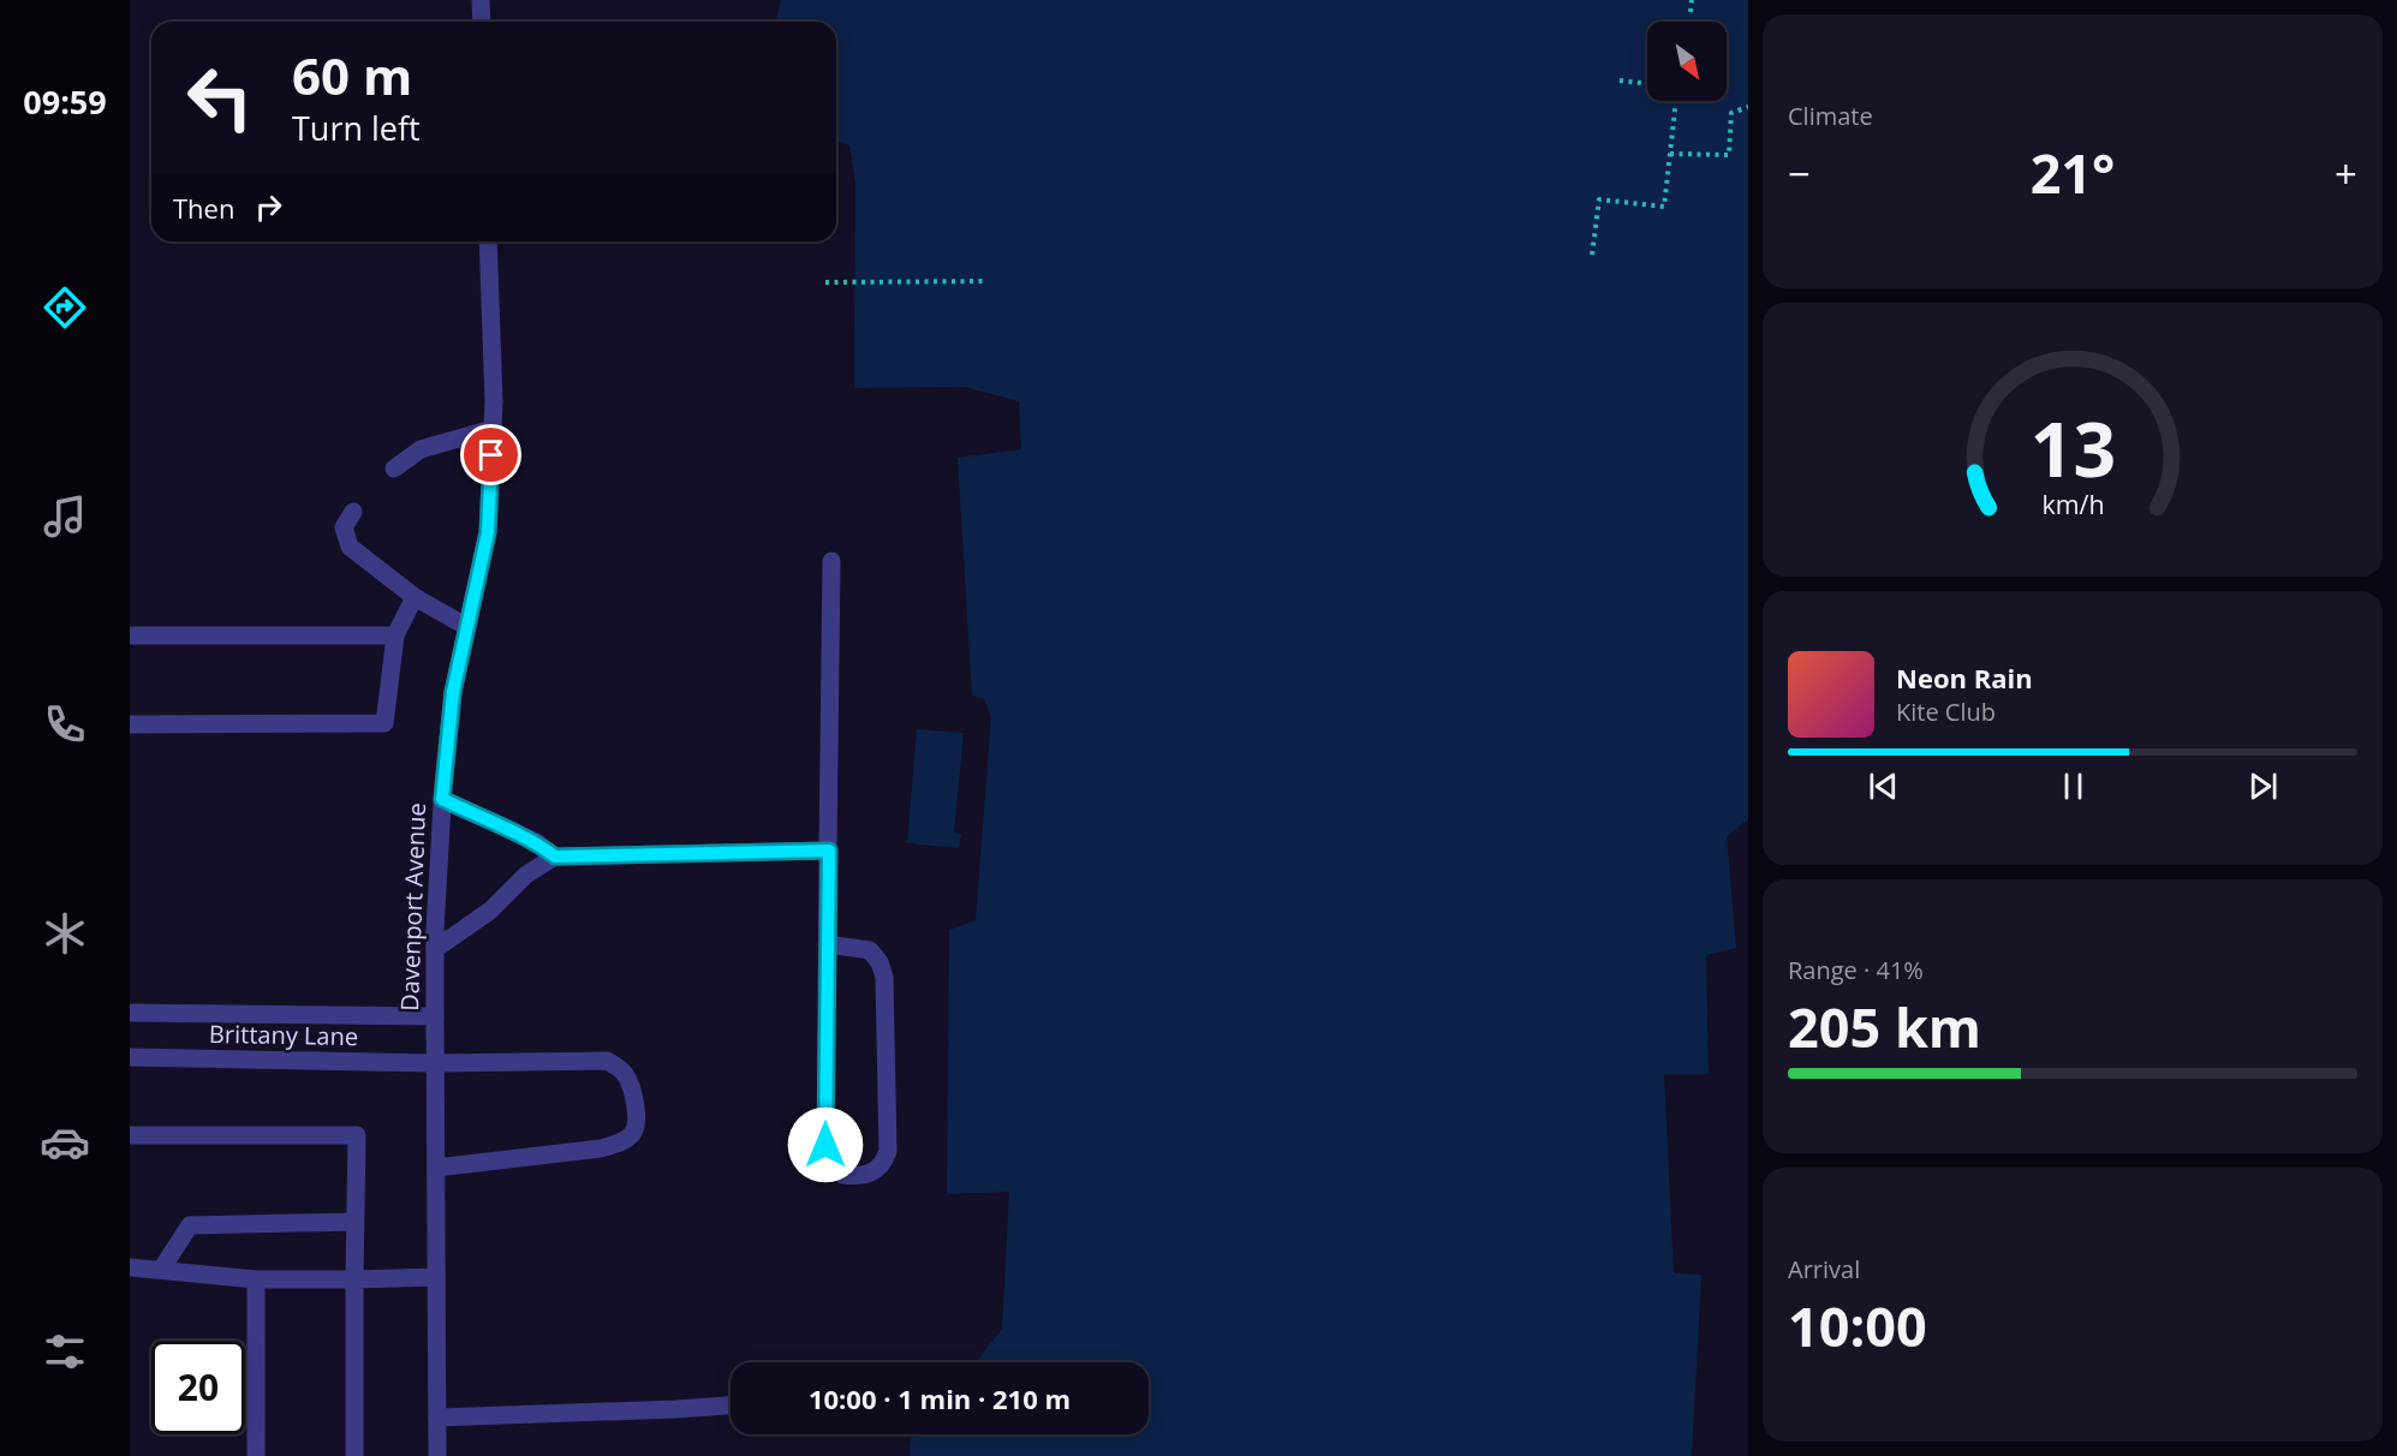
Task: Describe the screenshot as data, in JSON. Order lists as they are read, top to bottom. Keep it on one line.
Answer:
{"streets":{"street":["Davenport Avenue","Brittany Lane"]},"crossings":[["Davenport Avenue","Brittany Lane"]],"north":"bottom right","page":{"tabs":"09:59","tile":["Climate",["Range · 41%","205 km"],["Arrival","10:00"]],"turn":["60 m","Turn left"],"heat":["−","21°","+"],"then":"Then","song":["Neon Rain","Kite Club"],"limit":"20","trip":"10:00 · 1 min · 210 m","gauge":["13","km/h"]}}
